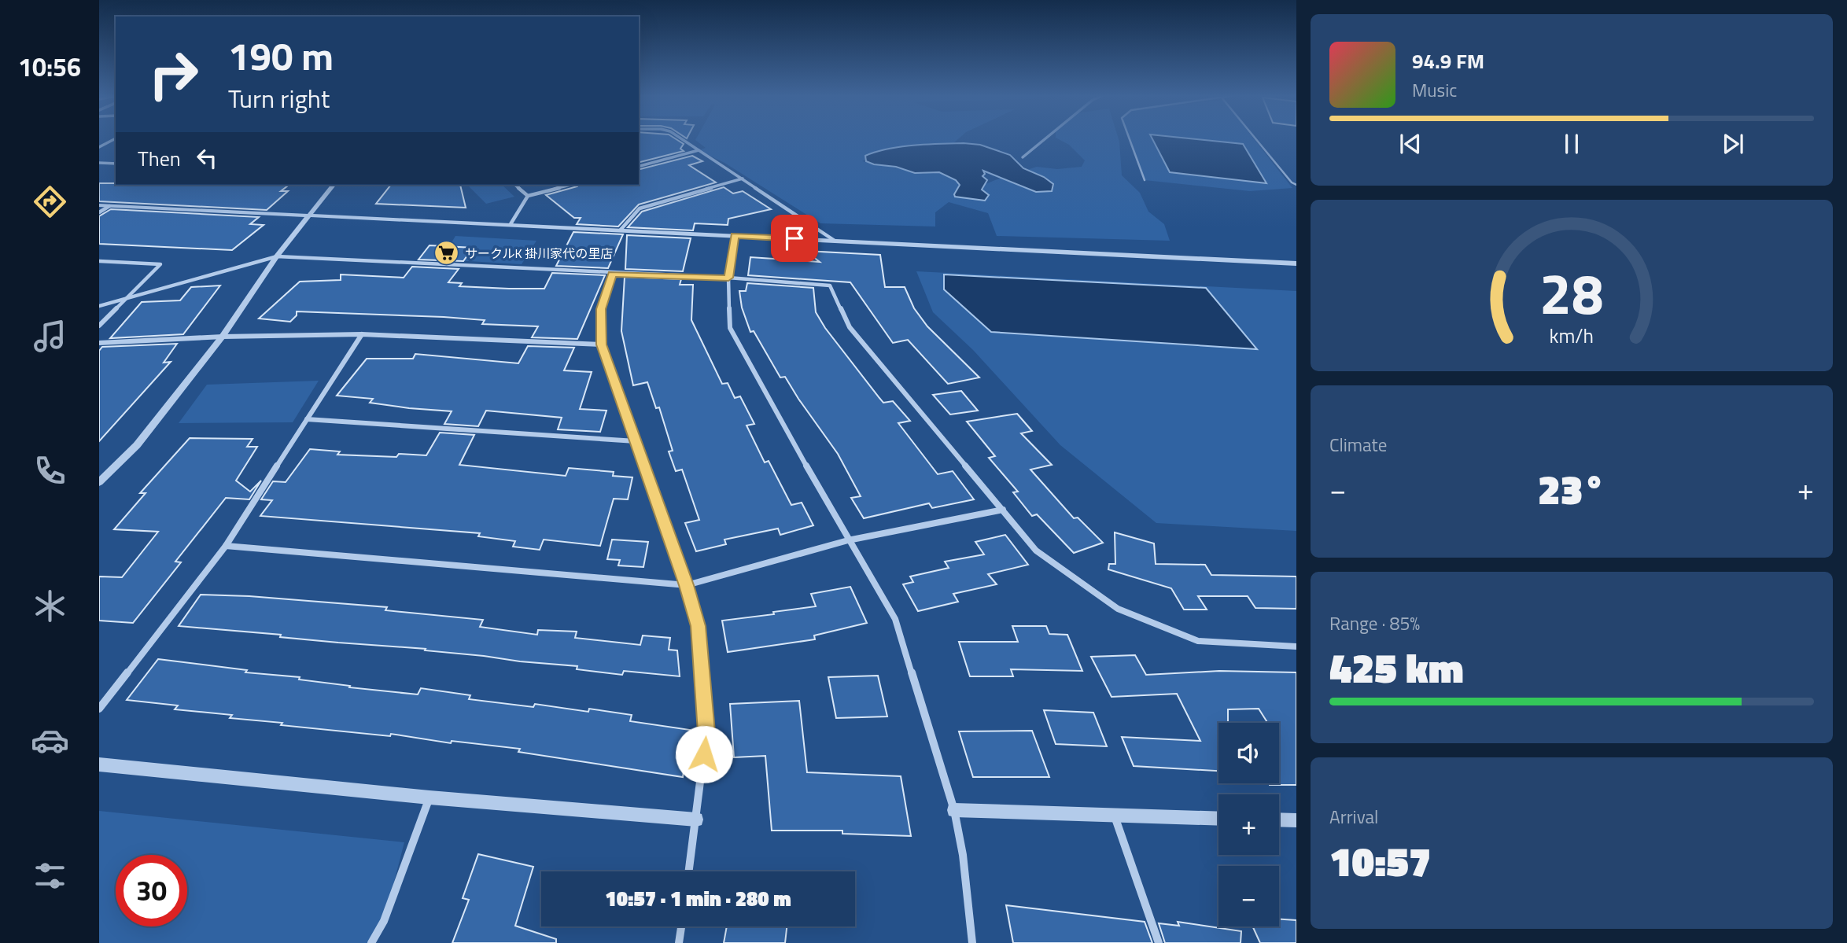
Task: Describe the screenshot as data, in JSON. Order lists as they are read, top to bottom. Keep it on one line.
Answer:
{"places":{"supermarket":["サークルK 掛川家代の里店"]},"page":{"tabs":"10:56","turn":["190 m","Turn right"],"song":["94.9 FM","Music"],"then":"Then","tile":["Climate",["Range · 85%","425 km"],["Arrival","10:57"]],"heat":["−","23°","+"],"map_buttons":["+","−"],"limit":"30","trip":"10:57 · 1 min · 280 m","gauge":["28","km/h"]}}
